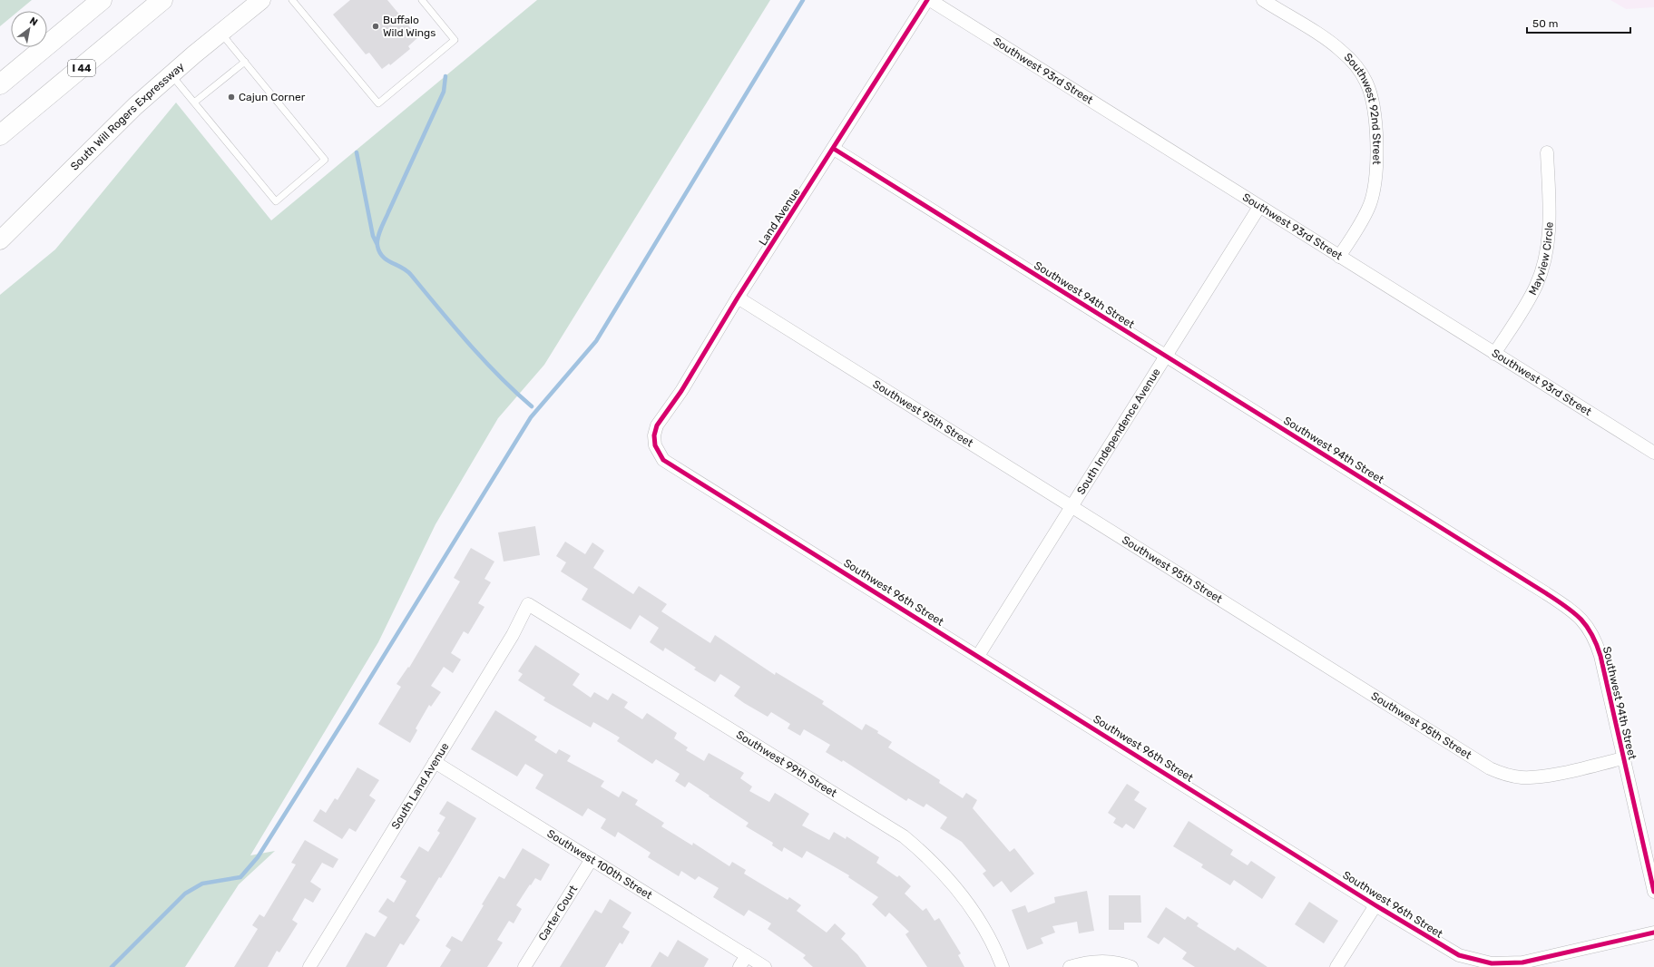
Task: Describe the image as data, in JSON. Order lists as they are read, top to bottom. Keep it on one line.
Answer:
{"streets":{"highway":["I 44"],"main road":["South Will Rogers Expressway"],"street":["Southwest 93rd Street","Southwest 92nd Street","Land Avenue","Mayview Circle","Southwest 94th Street","Southwest 95th Street","South Independence Avenue","Southwest 96th Street","Southwest 99th Street","South Land Avenue","Southwest 100th Street","Carter Court"]},"crossings":[["Southwest 93rd Street","Southwest 92nd Street"],["Southwest 93rd Street","Mayview Circle"],["Southwest 93rd Street","South Independence Avenue"],["Land Avenue","Southwest 94th Street"],["Land Avenue","Southwest 95th Street"],["Land Avenue","Southwest 96th Street"],["Southwest 94th Street","Southwest 95th Street"],["Southwest 94th Street","South Independence Avenue"],["Southwest 95th Street","South Independence Avenue"],["South Independence Avenue","Southwest 96th Street"],["Southwest 99th Street","South Land Avenue"],["South Land Avenue","Southwest 100th Street"],["Southwest 100th Street","Carter Court"]],"places":["Buffalo Wild Wings","Cajun Corner"],"scale_bar":"50 m","north":"top right"}
